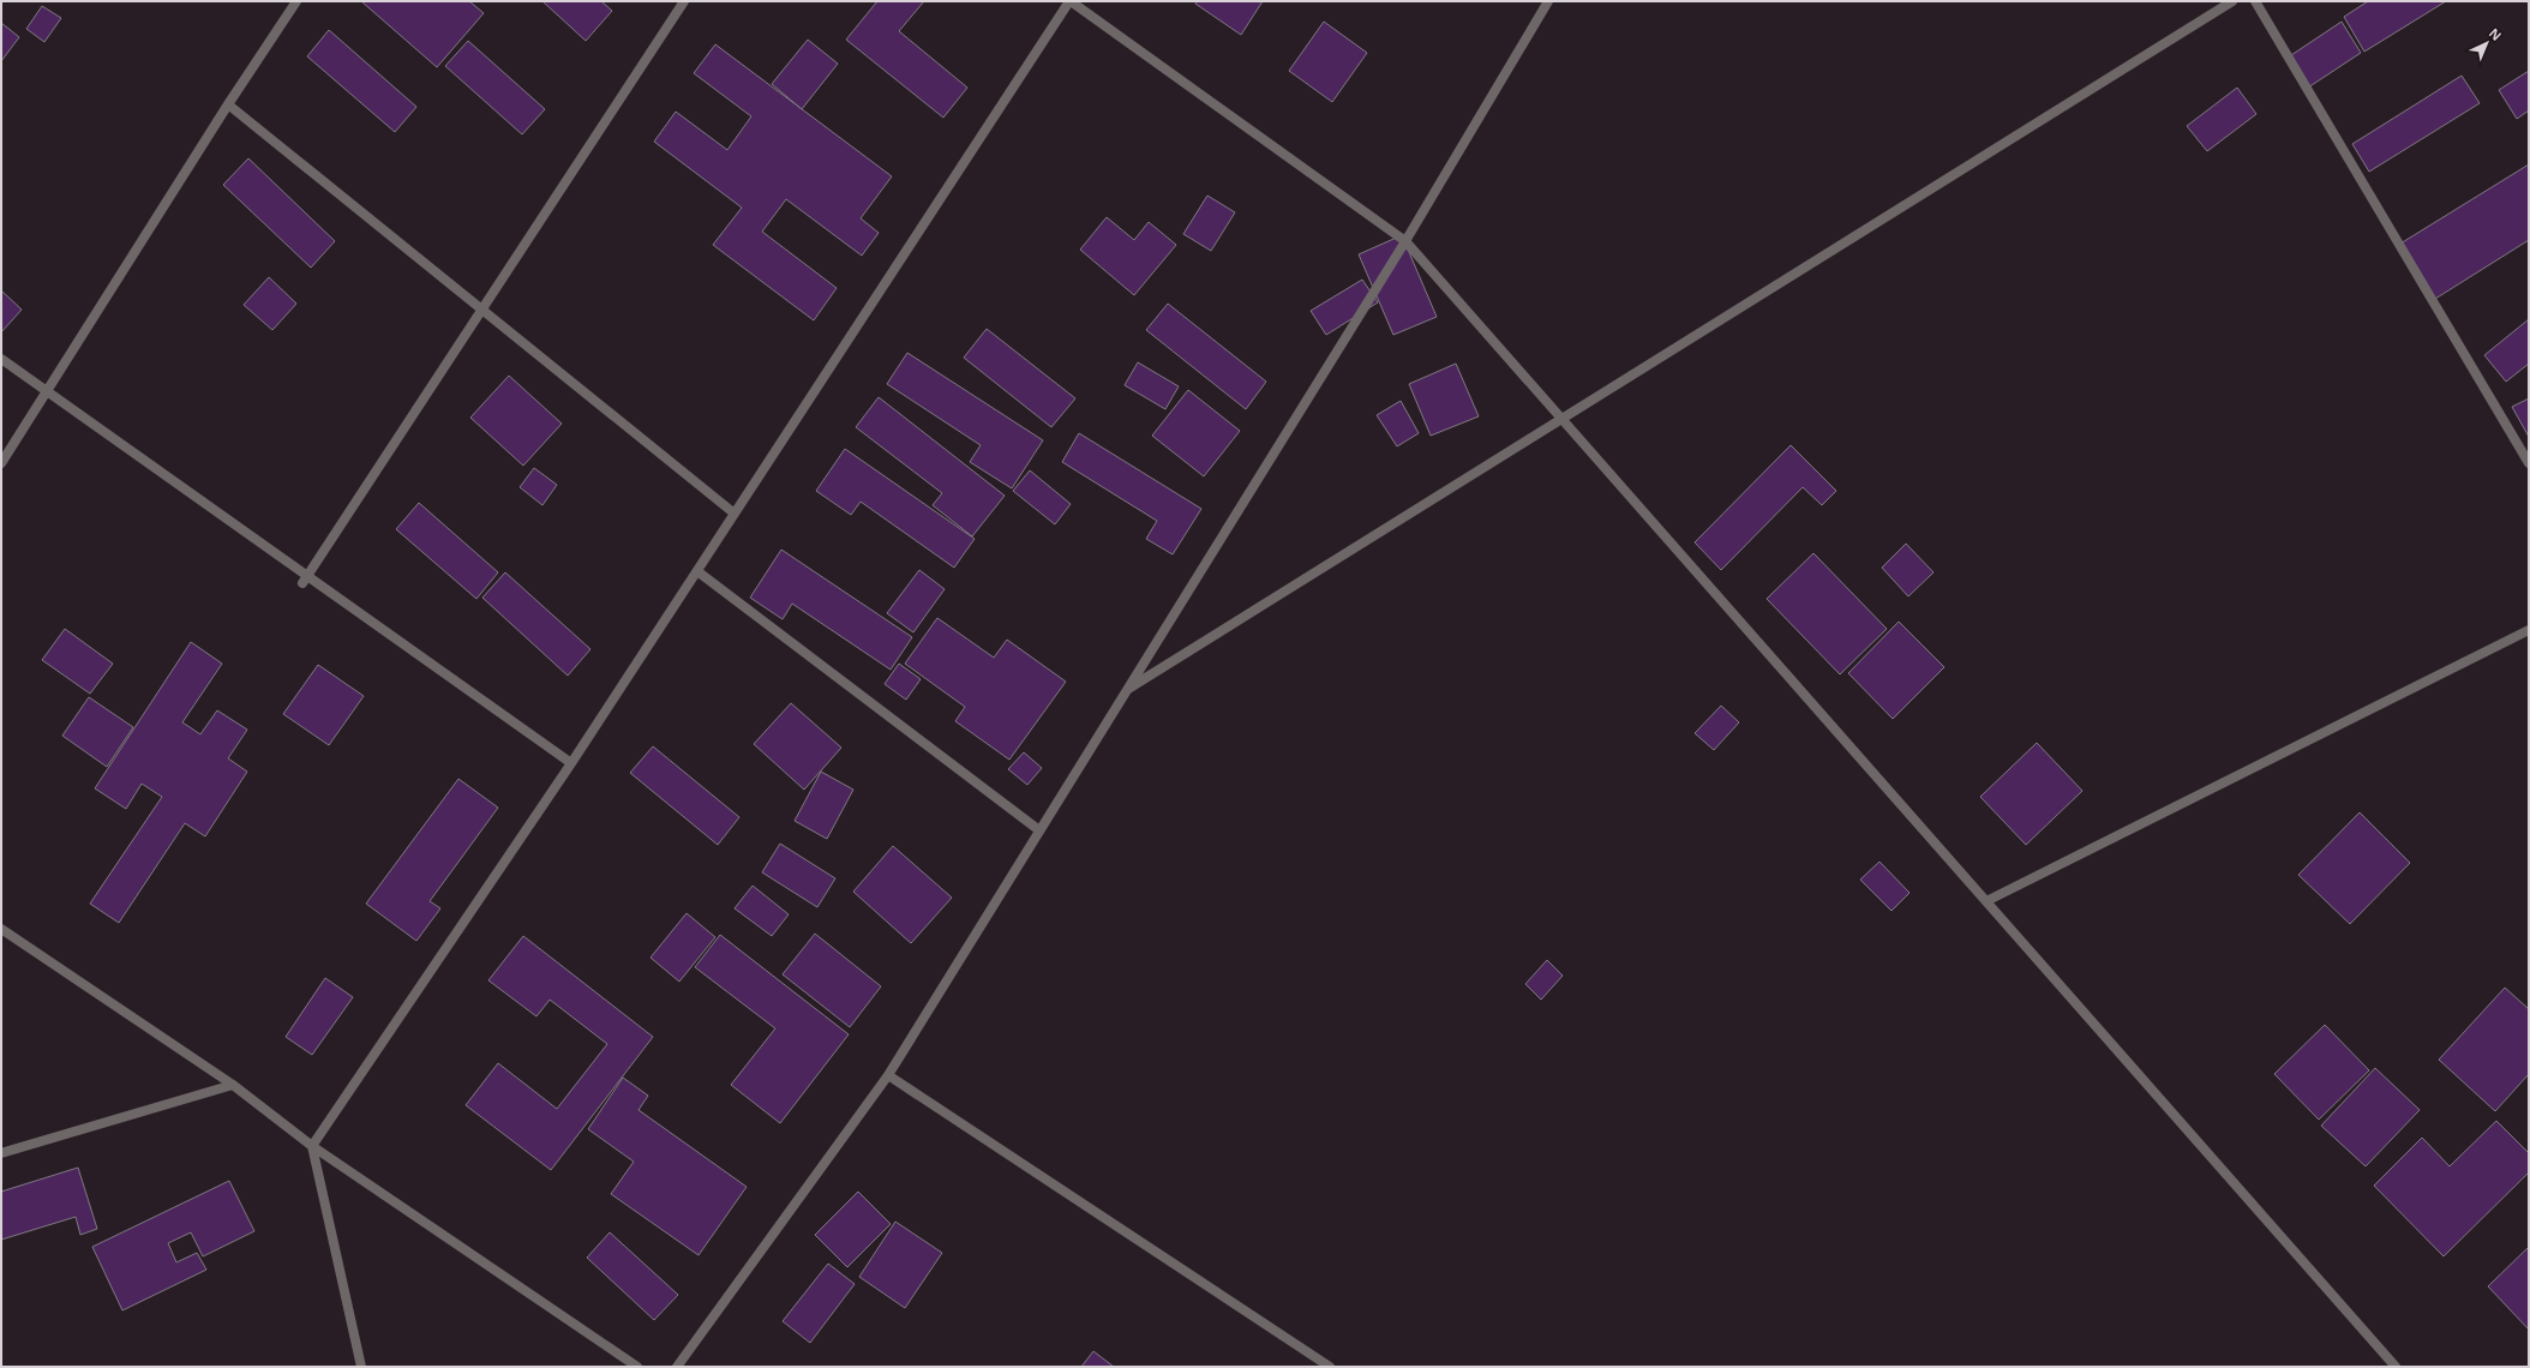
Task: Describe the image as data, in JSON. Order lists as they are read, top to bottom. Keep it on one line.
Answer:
{"north":"top right"}
